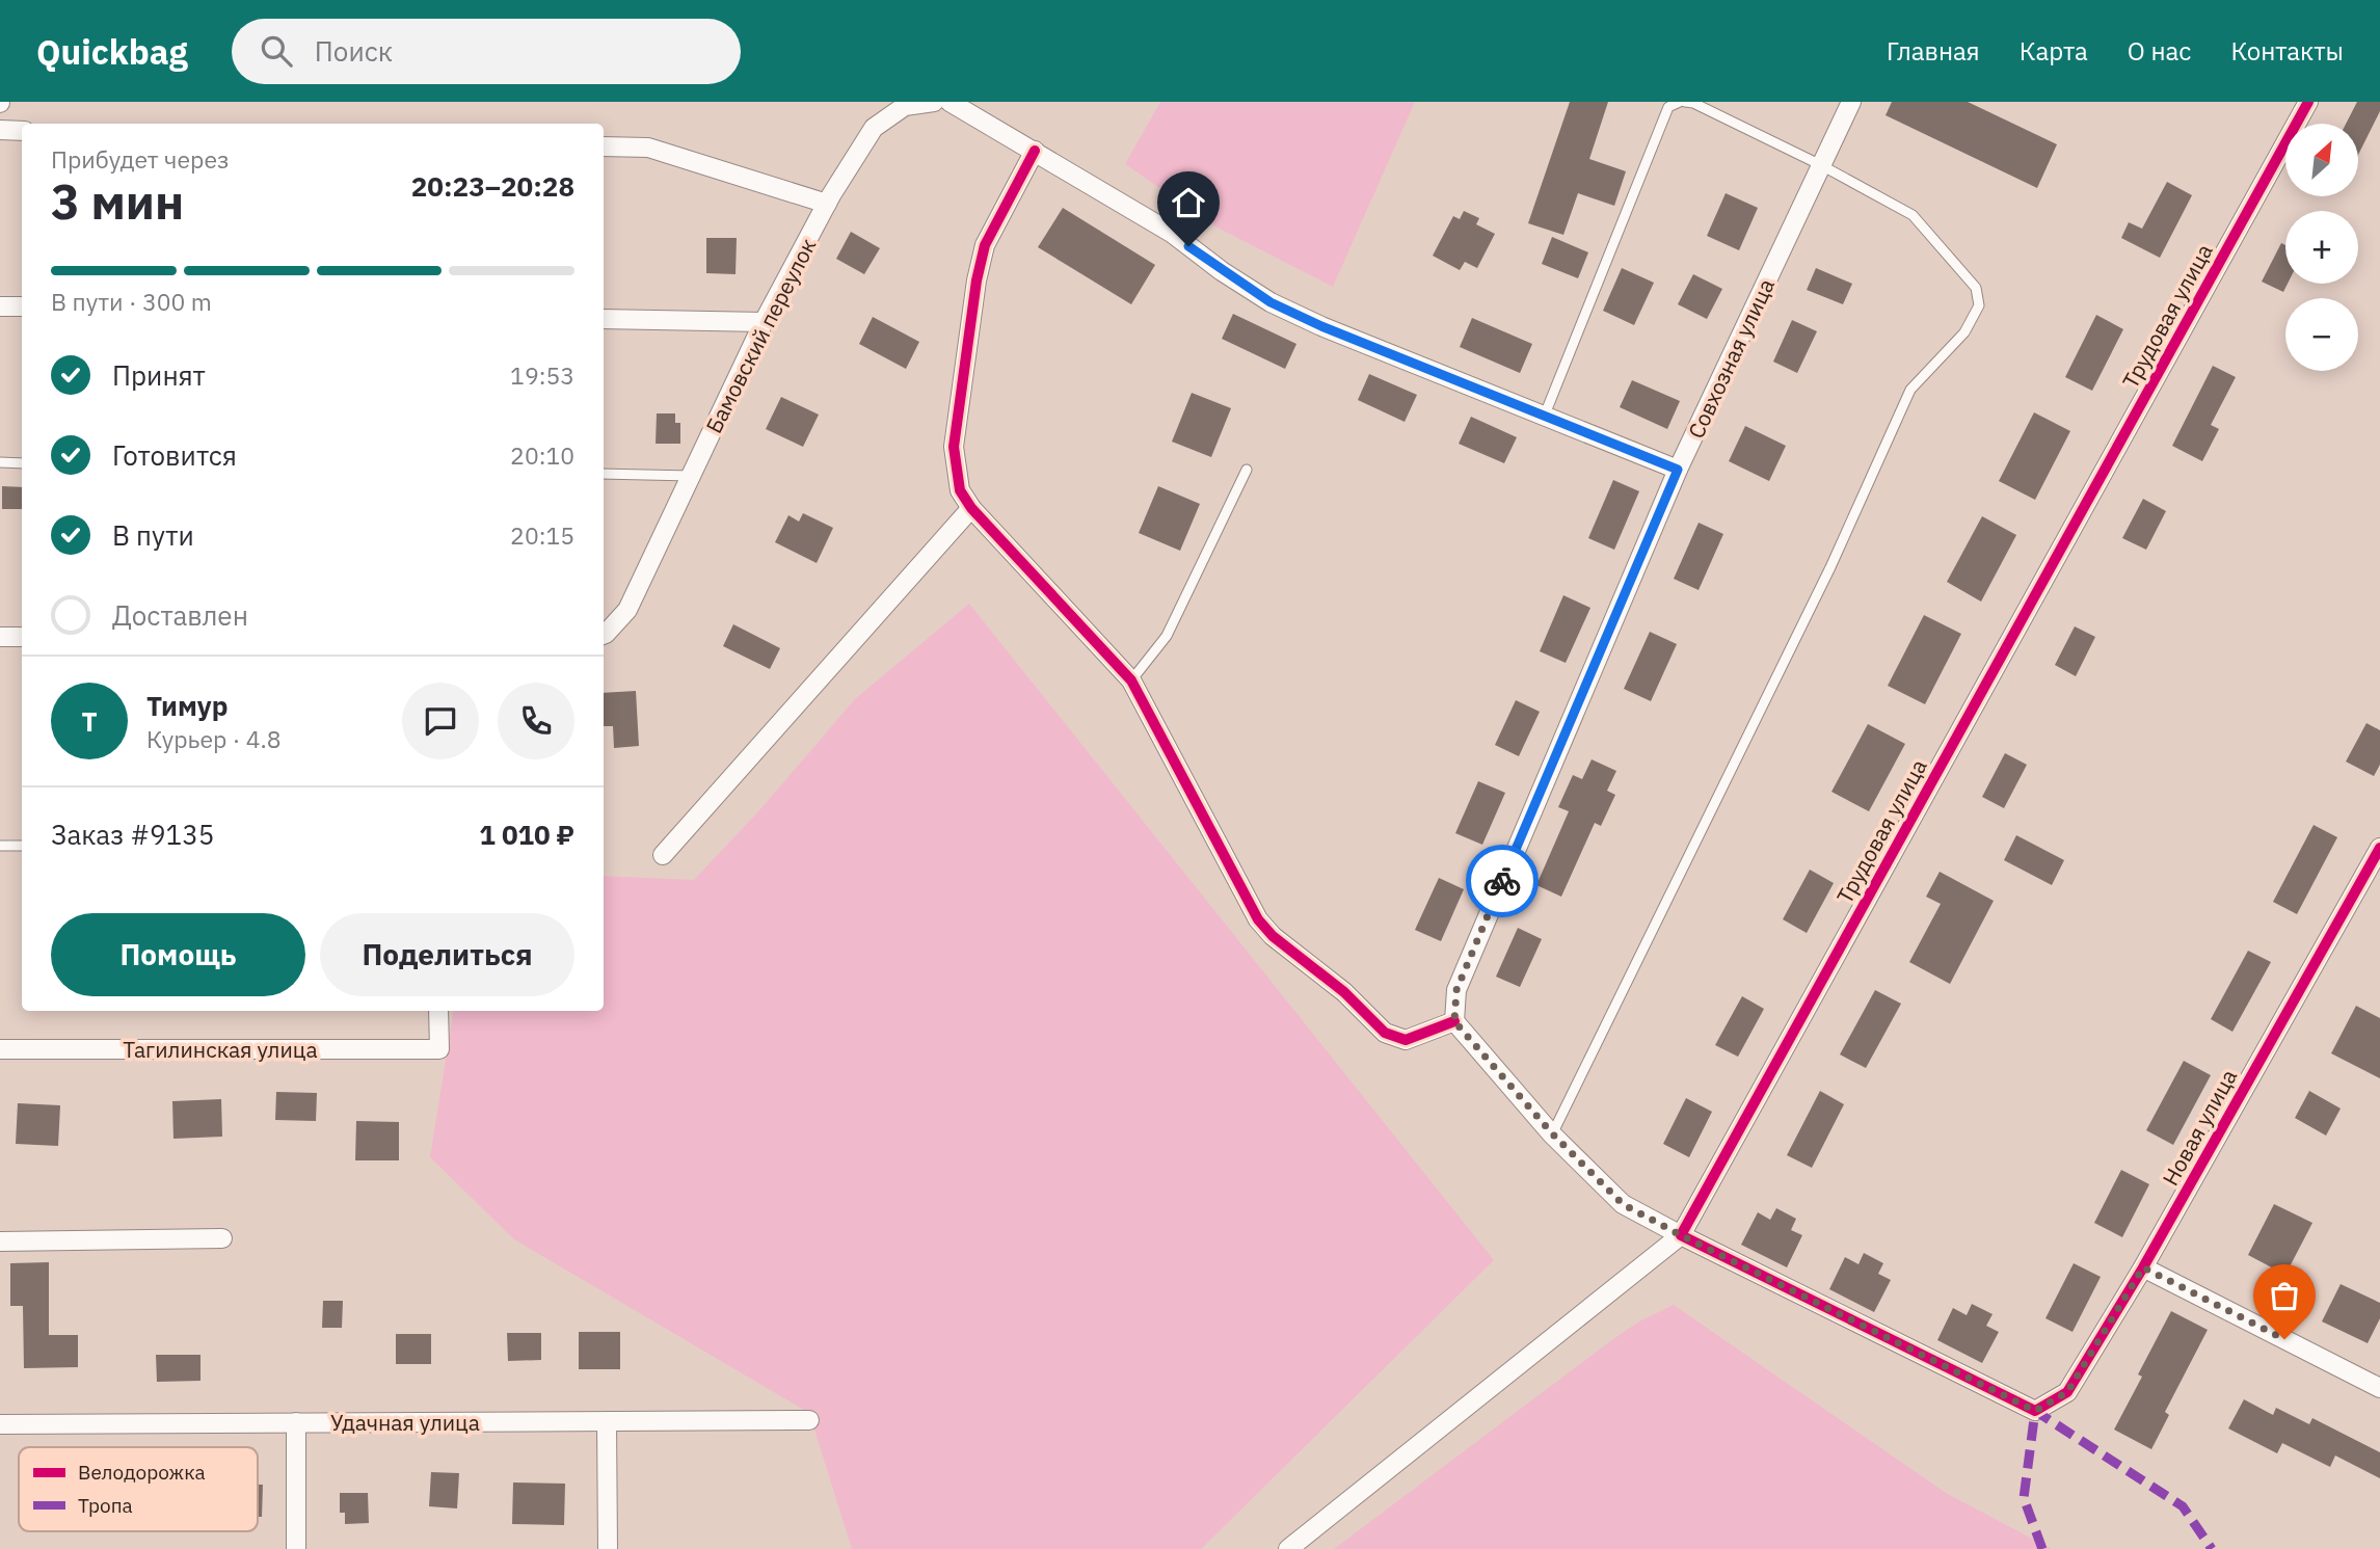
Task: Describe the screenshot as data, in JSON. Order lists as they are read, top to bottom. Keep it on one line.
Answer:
{"streets":{"street":["Трудовая улица","Бамовский переулок","Совхозная улица","Тагилинская улица","Новая улица","Удачная улица"]},"crossings":[["Трудовая улица","Новая улица"]],"legend":["Велодорожка","Тропа"],"north":"top right","page":{"header":"Quickbag","search":"Поиск","nav":["Главная","Карта","О нас","Контакты"],"map_buttons":["+","−"],"heading":["3 мин","Прибудет через","20:23–20:28"],"panel":["Тимур","Курьер · 4.8","Заказ #9135","1 010 ₽"],"bar":"В пути · 300 m","list":[["Принят","19:53"],["Готовится","20:10"],["В пути","20:15"],"Доставлен"],"round":"Т","buttons":["Помощь","Поделиться"]}}
